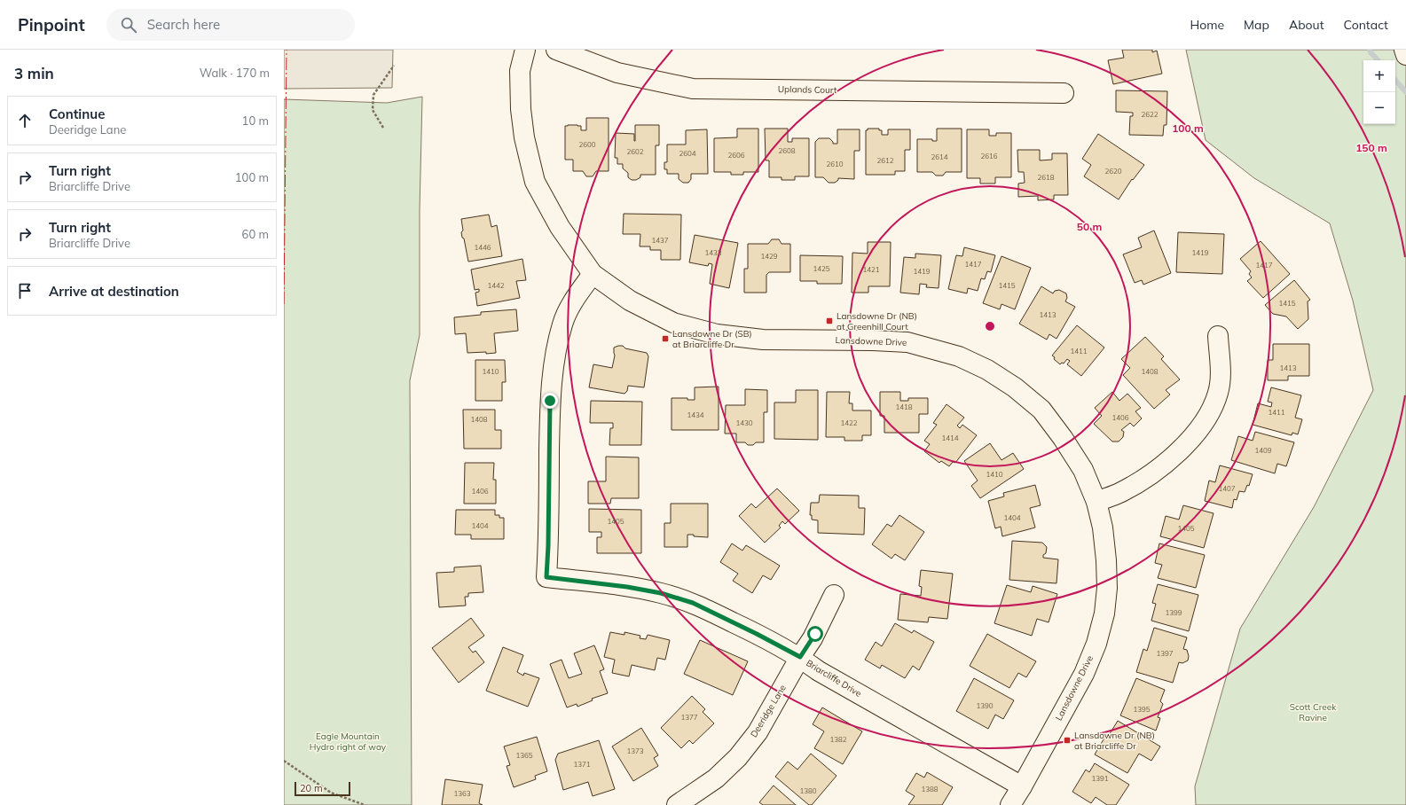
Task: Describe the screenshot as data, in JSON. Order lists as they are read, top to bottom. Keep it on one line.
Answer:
{"streets":{"street":["Uplands Court","Lansdowne Drive","Briarcliffe Drive","Deeridge Lane"]},"crossings":[["Lansdowne Drive","Briarcliffe Drive"],["Briarcliffe Drive","Deeridge Lane"]],"parks":["Scott Creek Ravine","Eagle Mountain Hydro right of way"],"places":{"transit":["Lansdowne Dr (NB) at Greenhill Court","Lansdowne Dr (SB) at Briarcliffe Dr","Lansdowne Dr (NB) at Briarcliffe Dr"]},"house_numbers":["2622","2600","2608","2602","2604","2606","2616","2614","2612","2610","2620","2618","1437","1446","1433","1419","1429","1417","1417","1425","1421","1419","1442","1415","1415","1413","1411","1413","1410","1408","1418","1411","1434","1406","1408","1430","1422","1414","1409","1410","1407","1406","1404","1405","1404","1405","1399","1397","1390","1395","1377","1382","1373","1365","1371","1391","1388","1380","1363"],"scale_bar":"20 m","page":{"header":"Pinpoint","search":"Search here","nav":["Home","Map","About","Contact"],"heading":["3 min","Walk · 170 m"],"map_buttons":["+","−"],"list":[["Continue","Deeridge Lane","10 m"],["Turn right","Briarcliffe Drive","100 m"],["Turn right","Briarcliffe Drive","60 m"],"Arrive at destination"],"scale":"20 m"},"rings":["100 m","150 m","50 m"]}
